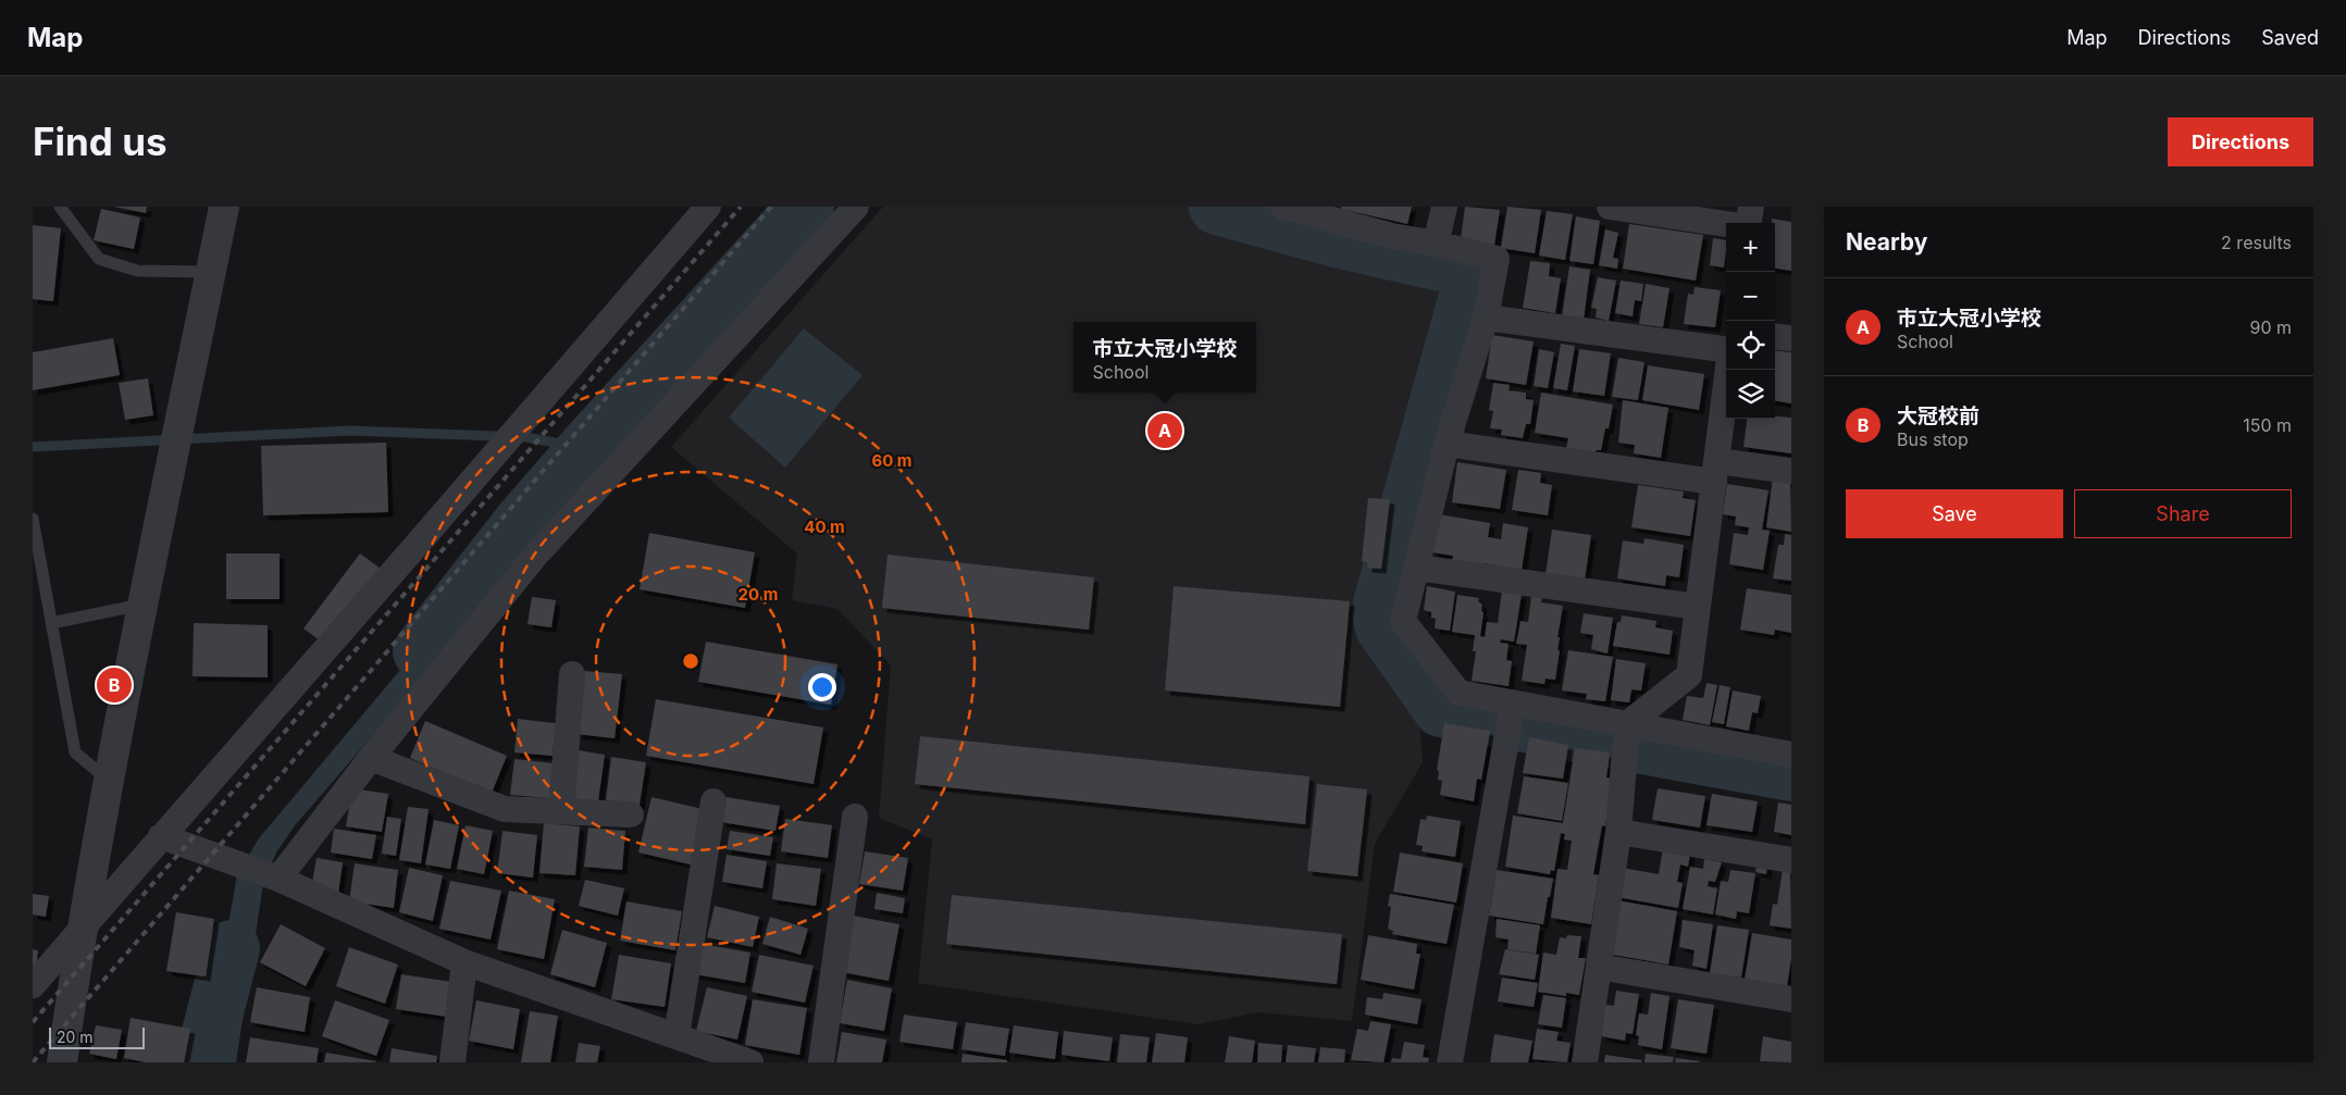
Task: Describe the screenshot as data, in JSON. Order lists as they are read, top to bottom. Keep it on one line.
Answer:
{"scale_bar":"20 m","page":{"header":"Map","nav":["Map","Directions","Saved"],"buttons":["Directions",["Save","Share"]],"title":"Find us","heading":["Nearby","2 results"],"map_buttons":["+","−"],"list":[{"mark":"A","name":"市立大冠小学校","note":"School","value":"90 m"},{"mark":"B","name":"大冠校前","note":"Bus stop","value":"150 m"}],"popup":["市立大冠小学校","School"],"pins":["A","B"],"scale":"20 m"},"rings":["60 m","40 m","20 m"]}
